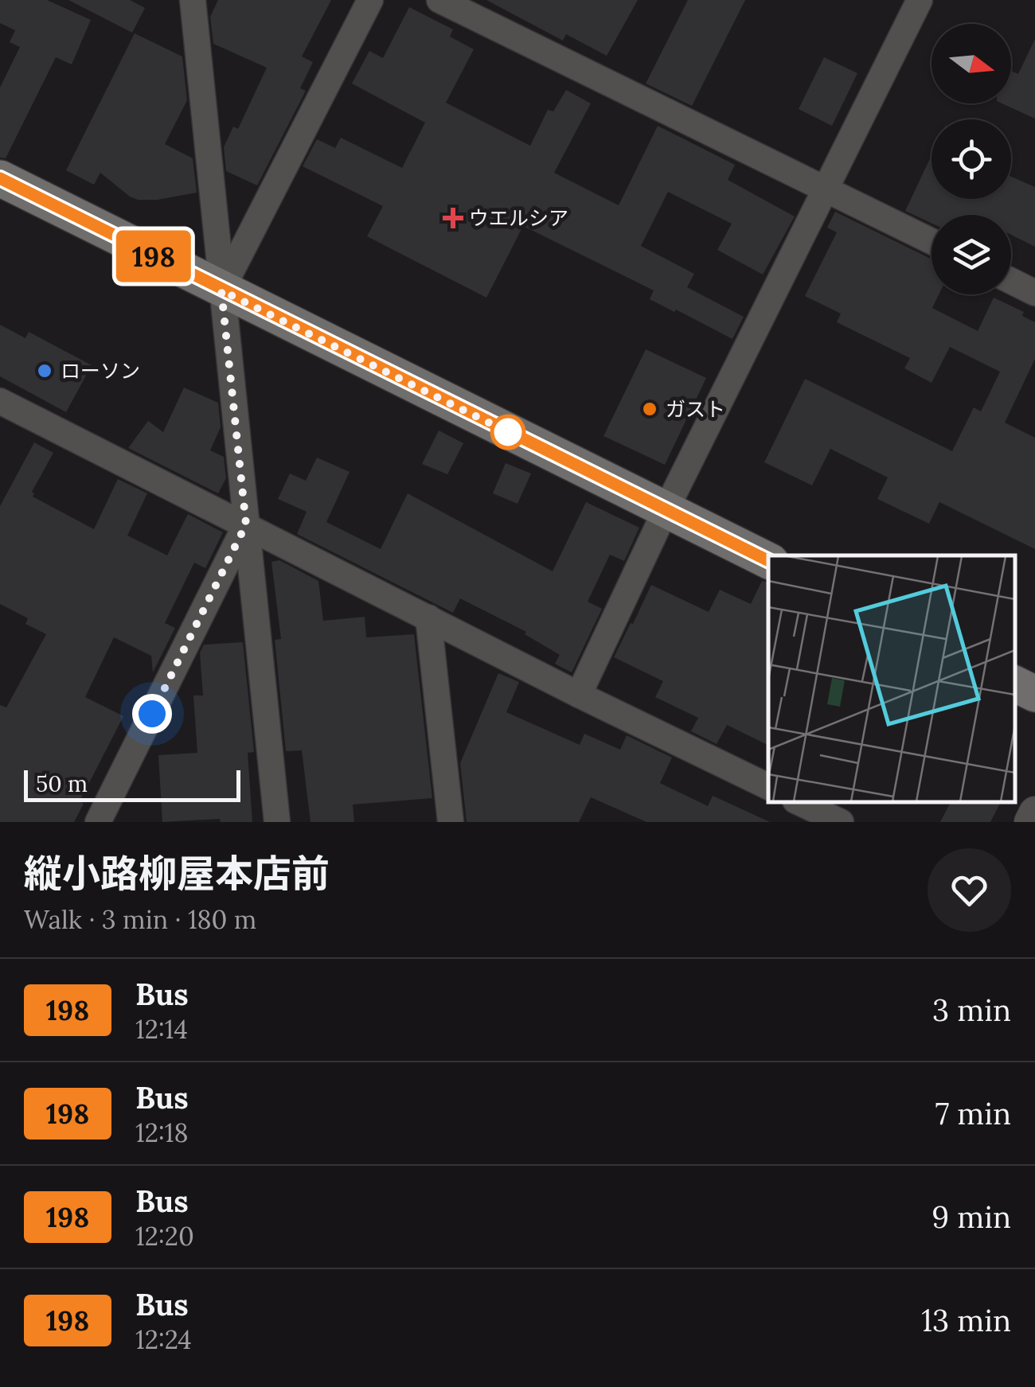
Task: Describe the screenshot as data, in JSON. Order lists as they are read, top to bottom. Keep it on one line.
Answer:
{"places":{"health":["ウエルシア"],"other":["ローソン","ガスト"]},"lines":["bus line 198"],"scale_bar":"50 m","north":"right","page":{"on_map":"198","scale":"50 m","heading":["縦小路柳屋本店前","Walk · 3 min · 180 m"],"list":[{"mark":"198","name":"Bus","note":"12:14","value":"3 min"},{"mark":"198","name":"Bus","note":"12:18","value":"7 min"},{"mark":"198","name":"Bus","note":"12:20","value":"9 min"},{"mark":"198","name":"Bus","note":"12:24","value":"13 min"}]}}
